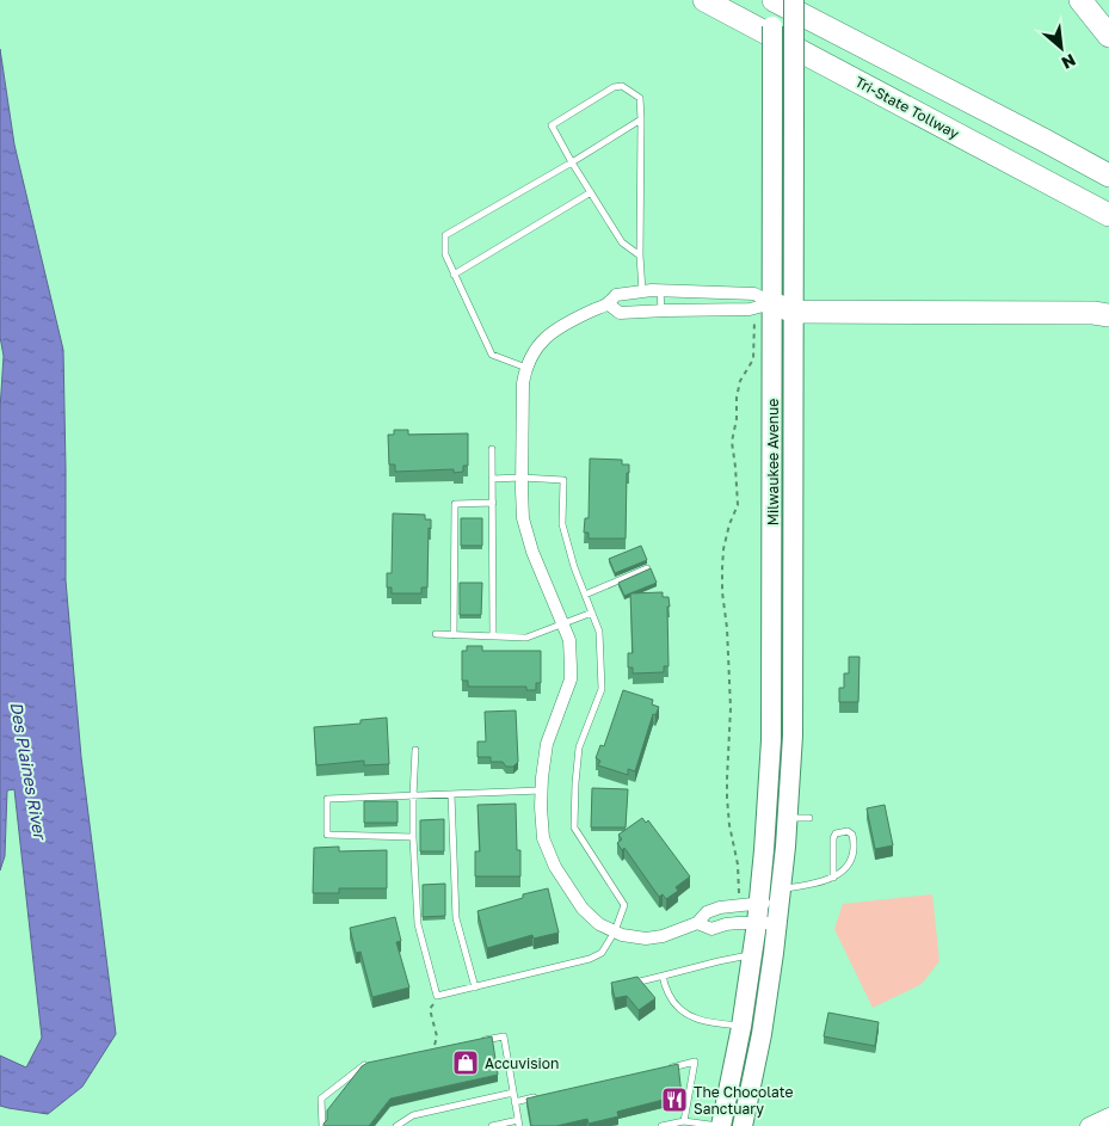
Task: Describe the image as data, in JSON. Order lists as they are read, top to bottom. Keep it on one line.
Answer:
{"streets":{"highway":["Tri-State Tollway"],"main road":["Milwaukee Avenue"]},"water":["Des Plaines River"],"places":{"shop":["Accuvision"],"restaurant":["The Chocolate Sanctuary"]},"north":"bottom right"}
